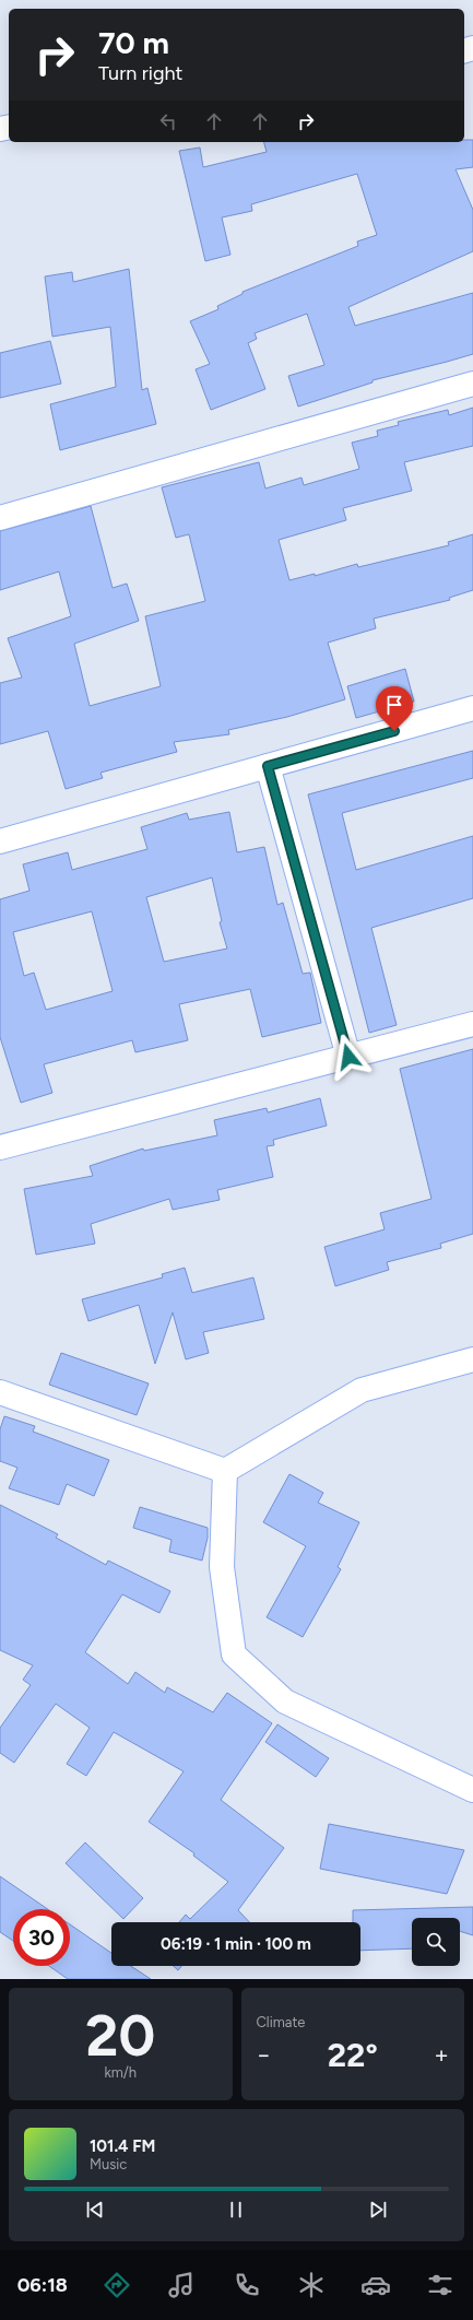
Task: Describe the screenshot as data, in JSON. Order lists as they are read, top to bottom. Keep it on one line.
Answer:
{"page":{"turn":["70 m","Turn right"],"limit":"30","trip":"06:19 · 1 min · 100 m","tile":[["20","km/h"],"Climate"],"heat":["−","22°","+"],"song":["101.4 FM","Music"],"tabs":"06:18"}}
